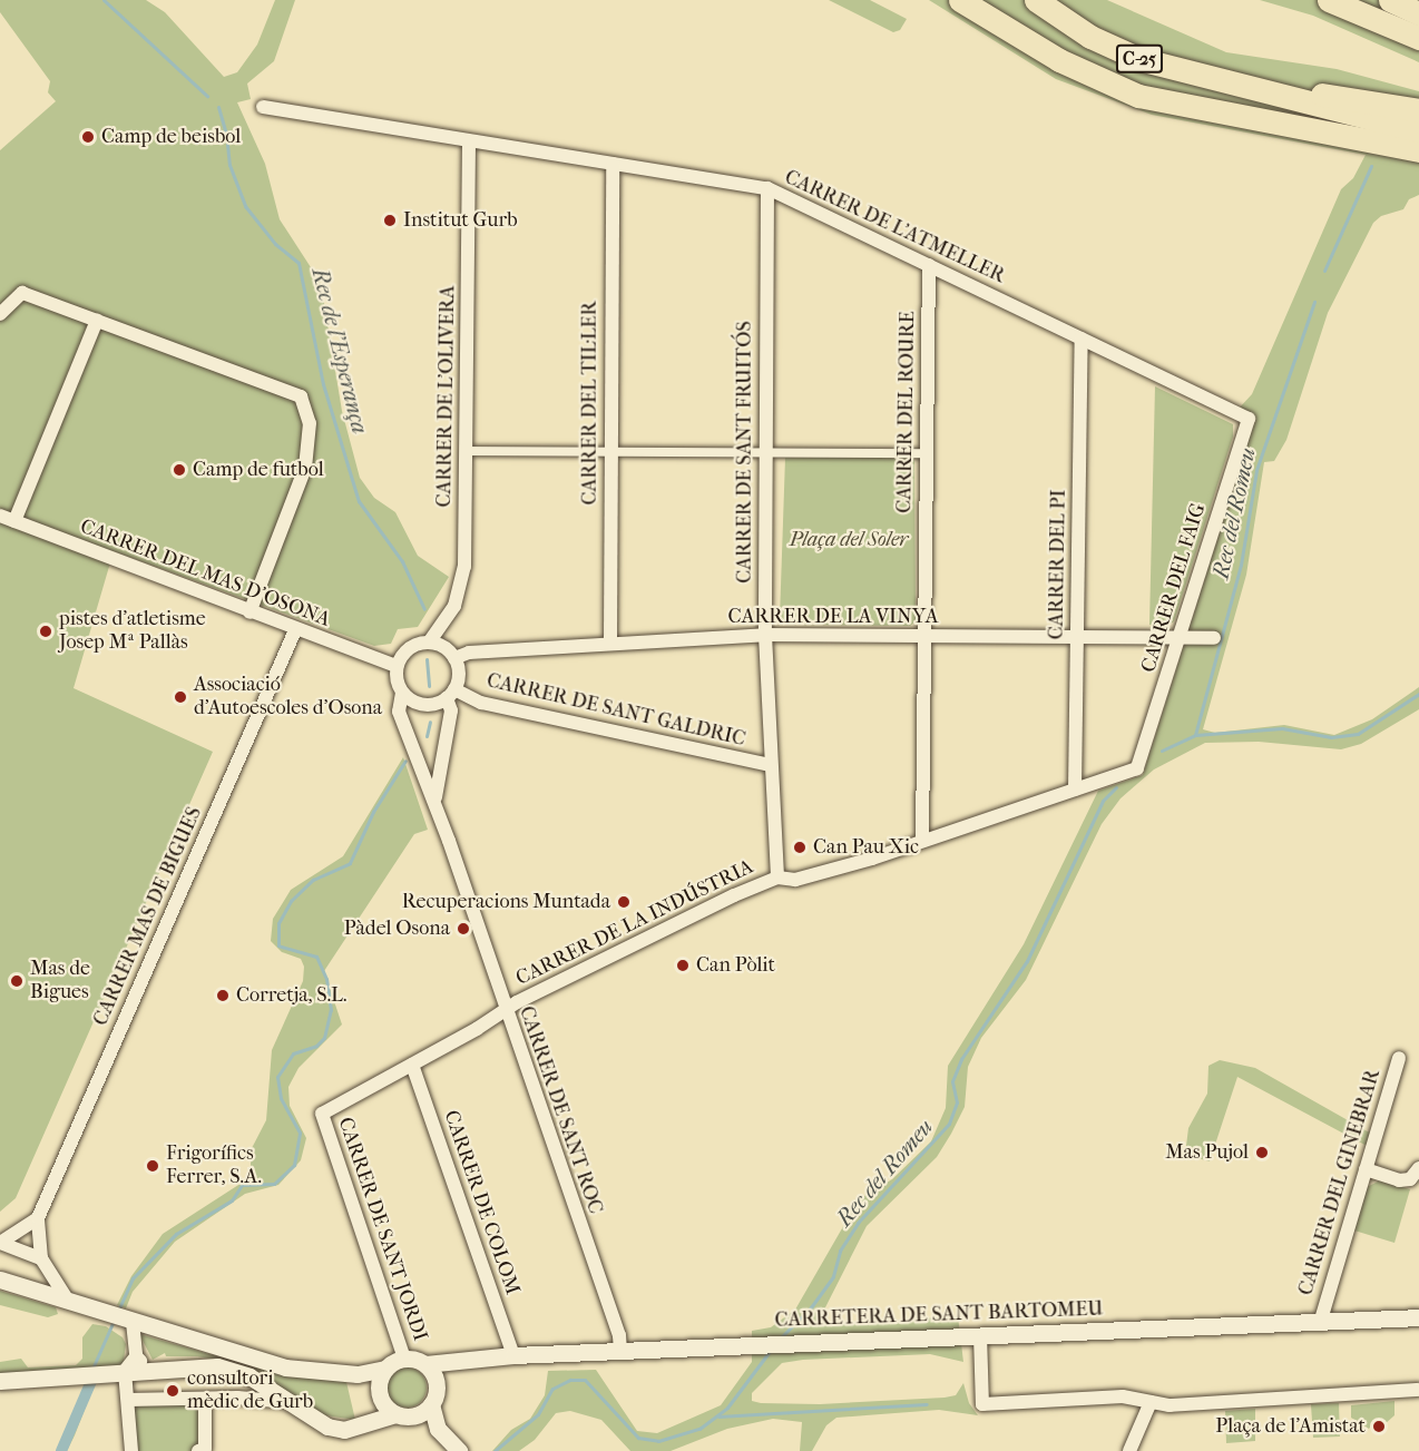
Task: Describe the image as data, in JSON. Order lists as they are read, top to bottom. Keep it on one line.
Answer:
{"streets":{"highway":["C-25"],"street":["CARRER DE L'ATMELLER","CARRER DE L'OLIVERA","CARRER DEL TIL·LER","CARRER DEL ROURE","CARRER DE SANT FRUITÓS","CARRER DEL PI","CARRER DEL MAS D'OSONA","CARRER DEL FAIG","CARRER DE LA VINYA","CARRER DE SANT GALDRIC","CARRER MAS DE BIGUES","CARRER DE LA INDÚSTRIA","CARRER DE SANT ROC","CARRER DEL GINEBRAR","CARRER DE COLOM","CARRER DE SANT JORDI","CARRETERA DE SANT BARTOMEU"]},"crossings":[["CARRER DE L'ATMELLER","CARRER DE L'OLIVERA"],["CARRER DE L'ATMELLER","CARRER DEL TIL·LER"],["CARRER DE L'ATMELLER","CARRER DEL ROURE"],["CARRER DE L'ATMELLER","CARRER DE SANT FRUITÓS"],["CARRER DE L'ATMELLER","CARRER DEL PI"],["CARRER DE L'ATMELLER","CARRER DEL FAIG"],["CARRER DE L'OLIVERA","CARRER DEL MAS D'OSONA"],["CARRER DE L'OLIVERA","CARRER DE LA VINYA"],["CARRER DE L'OLIVERA","CARRER DE SANT GALDRIC"],["CARRER DE L'OLIVERA","CARRER DE SANT ROC"],["CARRER DEL TIL·LER","CARRER DE LA VINYA"],["CARRER DEL ROURE","CARRER DE LA VINYA"],["CARRER DEL ROURE","CARRER DE LA INDÚSTRIA"],["CARRER DE SANT FRUITÓS","CARRER DE LA VINYA"],["CARRER DE SANT FRUITÓS","CARRER DE SANT GALDRIC"],["CARRER DE SANT FRUITÓS","CARRER DE LA INDÚSTRIA"],["CARRER DEL PI","CARRER DE LA VINYA"],["CARRER DEL PI","CARRER DE LA INDÚSTRIA"],["CARRER DEL MAS D'OSONA","CARRER DE LA VINYA"],["CARRER DEL MAS D'OSONA","CARRER DE SANT GALDRIC"],["CARRER DEL MAS D'OSONA","CARRER MAS DE BIGUES"],["CARRER DEL MAS D'OSONA","CARRER DE SANT ROC"],["CARRER DEL FAIG","CARRER DE LA VINYA"],["CARRER DEL FAIG","CARRER DE LA INDÚSTRIA"],["CARRER DE LA VINYA","CARRER DE SANT GALDRIC"],["CARRER DE LA VINYA","CARRER DE SANT ROC"],["CARRER DE SANT GALDRIC","CARRER DE SANT ROC"],["CARRER DE LA INDÚSTRIA","CARRER DE SANT ROC"],["CARRER DE LA INDÚSTRIA","CARRER DE COLOM"],["CARRER DE LA INDÚSTRIA","CARRER DE SANT JORDI"],["CARRER DE SANT ROC","CARRETERA DE SANT BARTOMEU"],["CARRER DEL GINEBRAR","CARRETERA DE SANT BARTOMEU"],["CARRER DE COLOM","CARRETERA DE SANT BARTOMEU"],["CARRER DE SANT JORDI","CARRETERA DE SANT BARTOMEU"]],"water":["Rec de l'Esperança","Rec del Romeu"],"parks":["Plaça del Soler"],"places":["Camp de beisbol","Institut Gurb","Camp de futbol","pistes d'atletisme Josep Mª Pallàs","Associació d'Autoescoles d'Osona","Can Pau Xic","Recuperacions Muntada","Pàdel Osona","Can Pòlit","Mas de Bigues","Corretja, S.L.","Mas Pujol","Frigorífics Ferrer, S.A.","consultori mèdic de Gurb","Plaça de l'Amistat"]}
